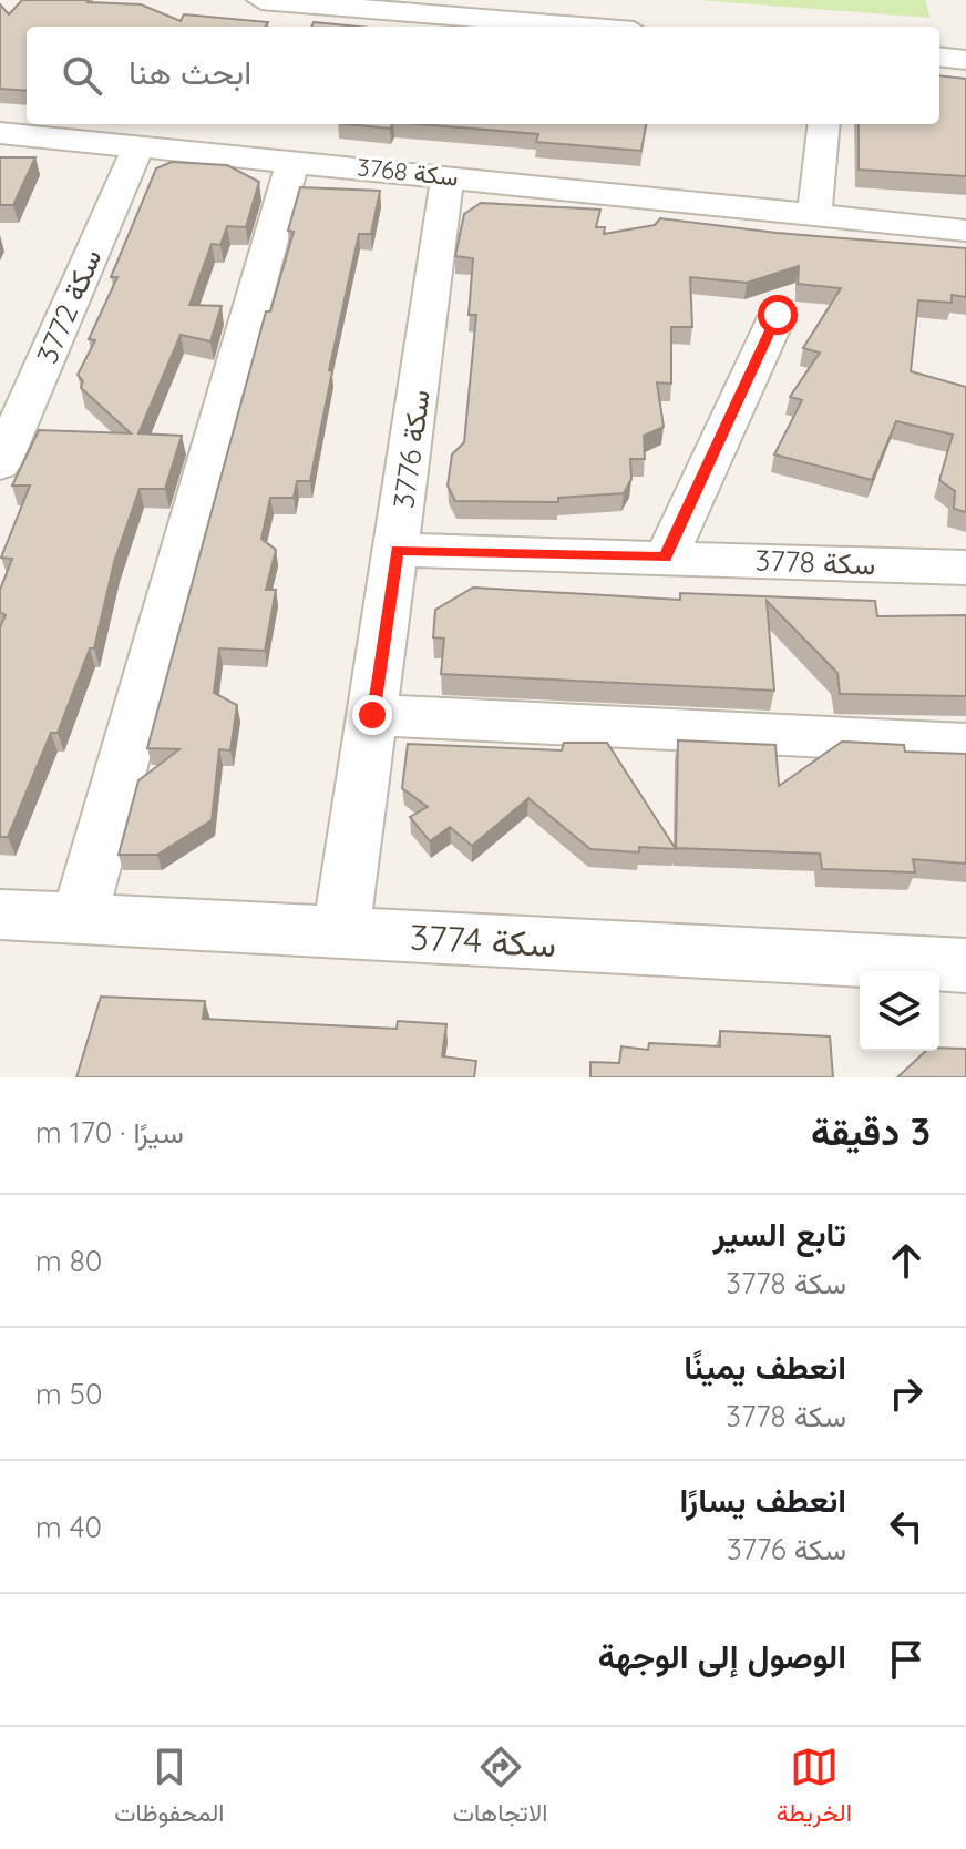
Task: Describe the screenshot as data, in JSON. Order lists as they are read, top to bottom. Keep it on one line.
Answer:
{"streets":{"street":["سكة 3768","سكة 3772","سكة 3776","سكة 3778","سكة 3774"]},"crossings":[["سكة 3768","سكة 3772"],["سكة 3768","سكة 3776"],["سكة 3776","سكة 3778"],["سكة 3776","سكة 3774"]],"page":{"search":"ابحث هنا","heading":["3 دقيقة","سيرًا · 170 m"],"list":[["تابع السير","سكة 3778","80 m"],["انعطف يمينًا","سكة 3778","50 m"],["انعطف يسارًا","سكة 3776","40 m"],"الوصول إلى الوجهة"],"nav":["الخريطة","الاتجاهات","المحفوظات"]}}
